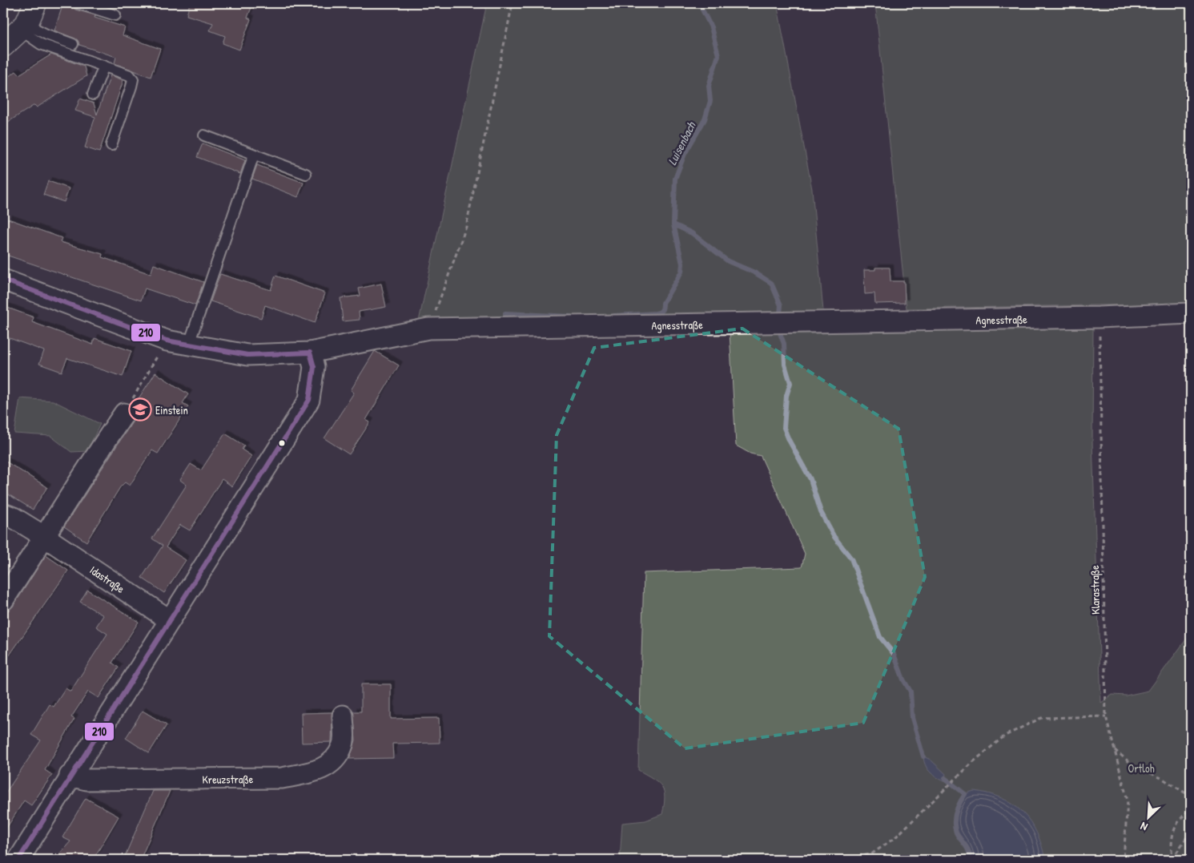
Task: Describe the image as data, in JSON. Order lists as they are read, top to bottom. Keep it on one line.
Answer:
{"streets":{"street":["Agnesstraße","Idastraße","Kreuzstraße"],"path":["Klarastraße"]},"crossings":[["Agnesstraße","Klarastraße"]],"water":["Luisenbach"],"parks":["Ortloh"],"places":{"school or university":["Einstein"]},"lines":["transit line 210"],"north":"bottom left"}
